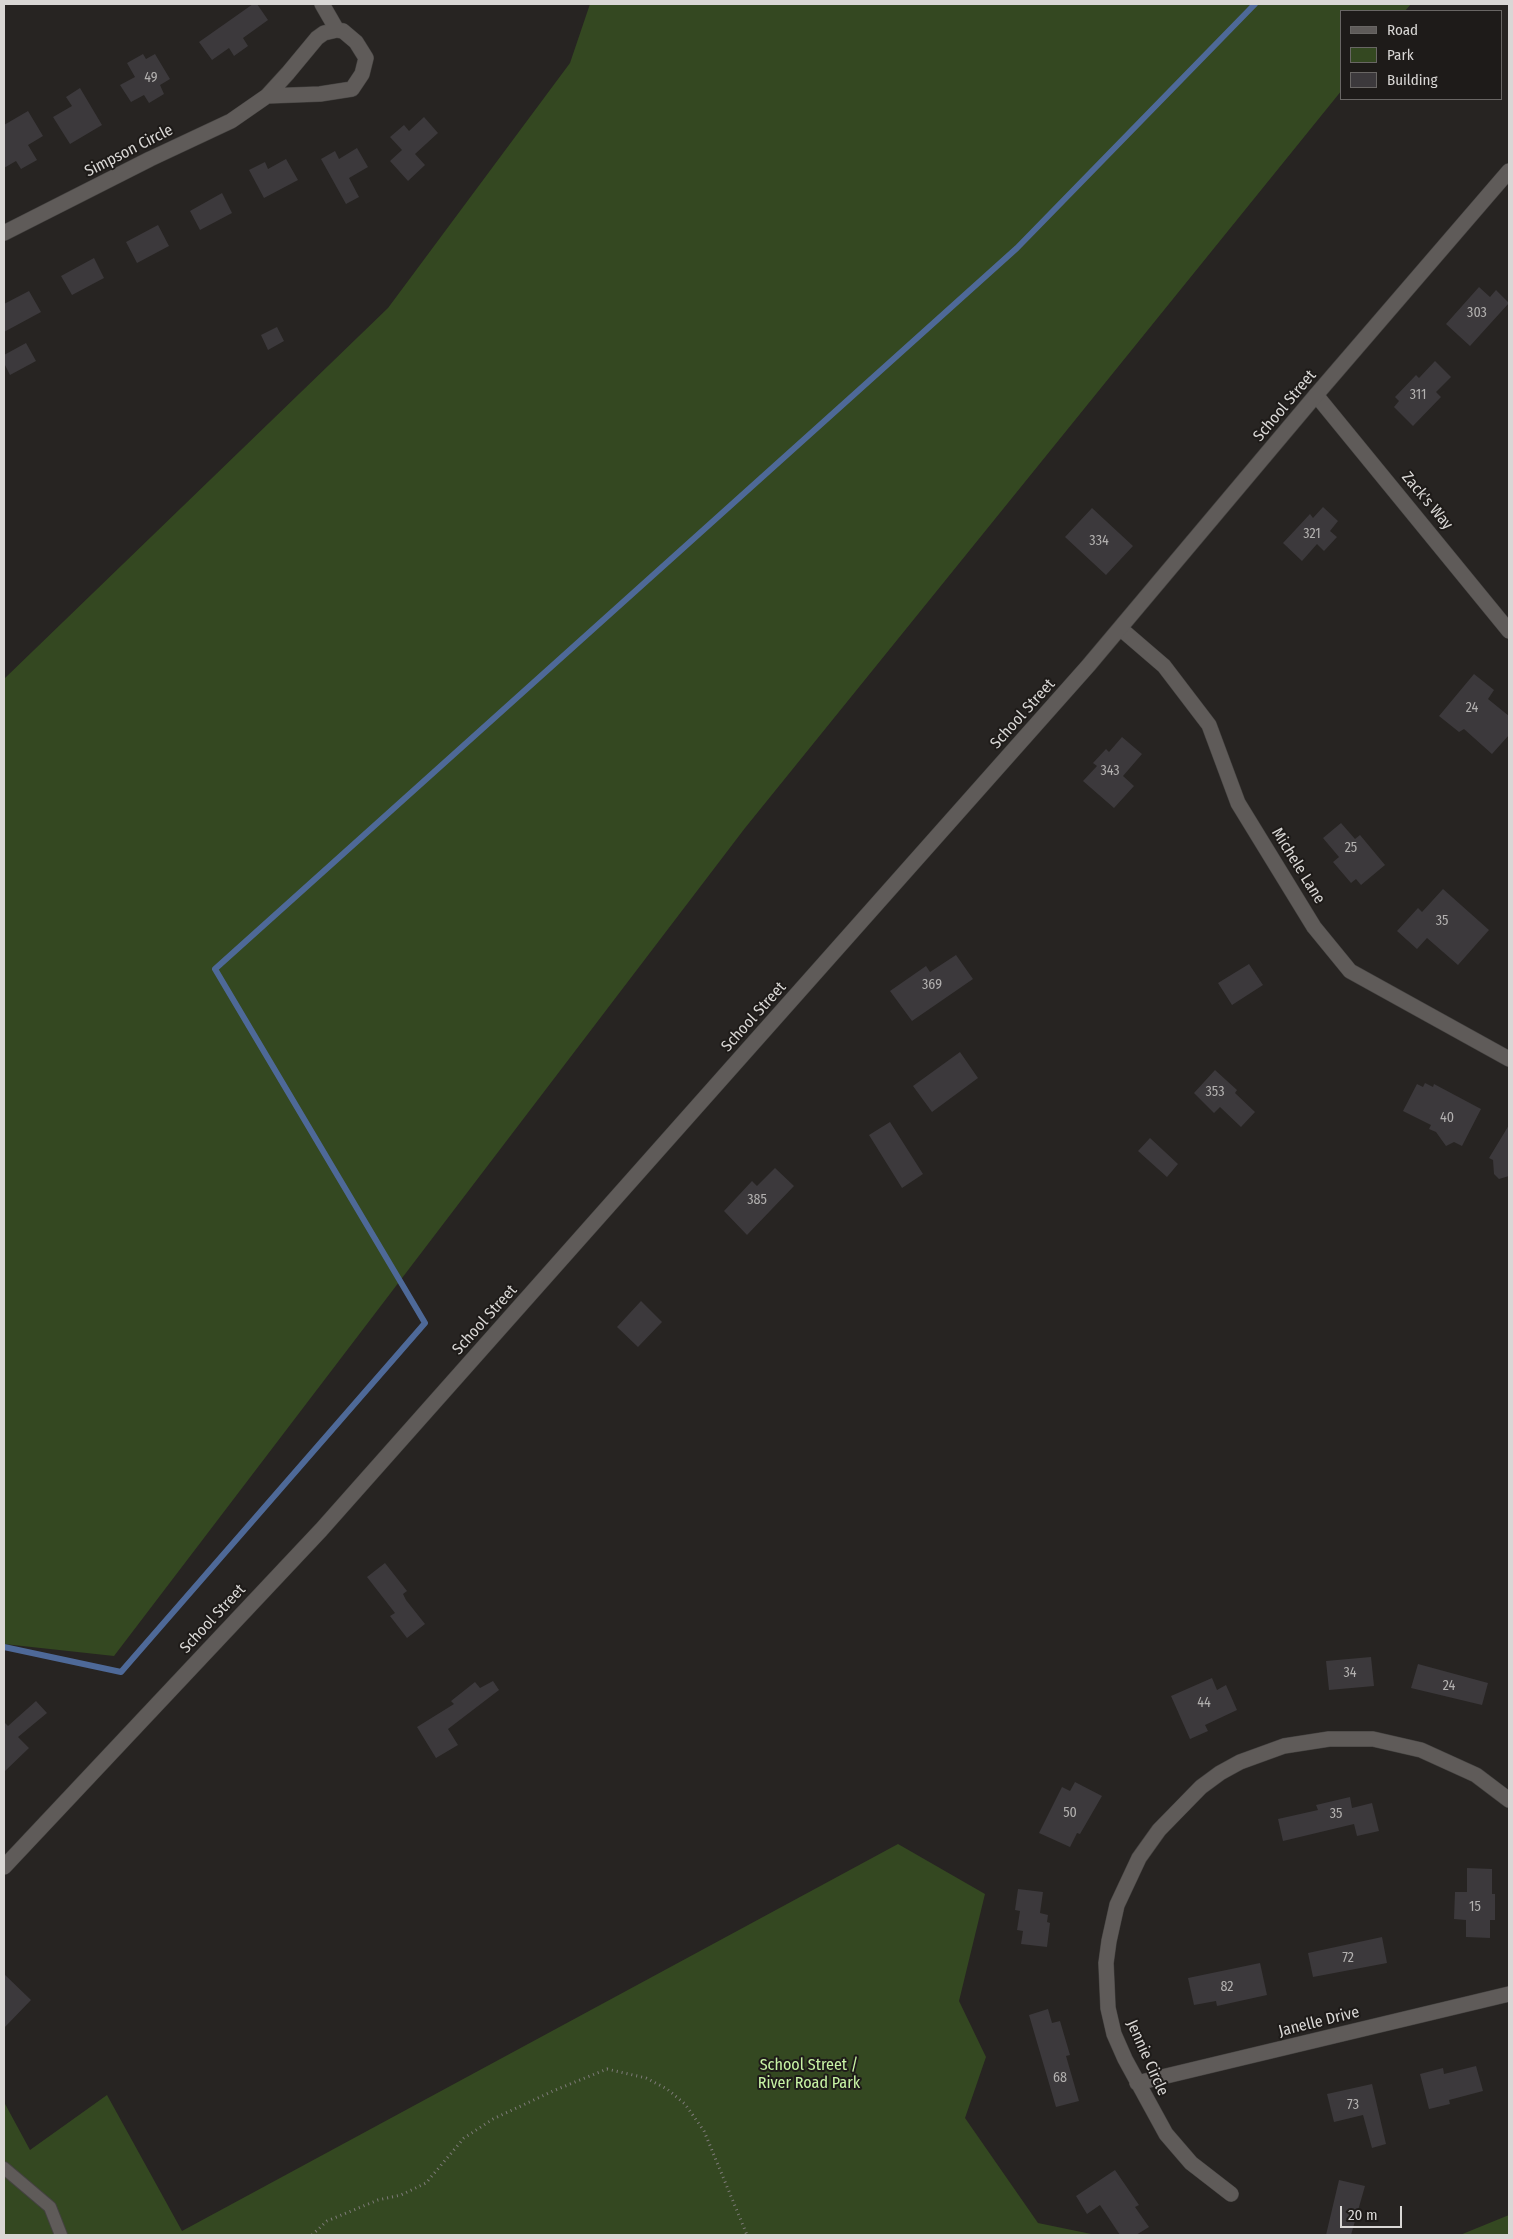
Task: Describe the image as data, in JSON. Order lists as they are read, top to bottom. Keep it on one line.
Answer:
{"streets":{"street":["Simpson Circle","School Street","Zack's Way","Michele Lane","Janelle Drive","Jennie Circle"]},"crossings":[["School Street","Zack's Way"],["School Street","Michele Lane"],["Janelle Drive","Jennie Circle"]],"parks":["School Street / River Road Park"],"house_numbers":["49","303","311","321","334","24","343","25","35","369","353","40","385","34","24","44","50","35","15","72","82","68","73"],"legend":["Road","Park","Building"],"scale_bar":"20 m"}
